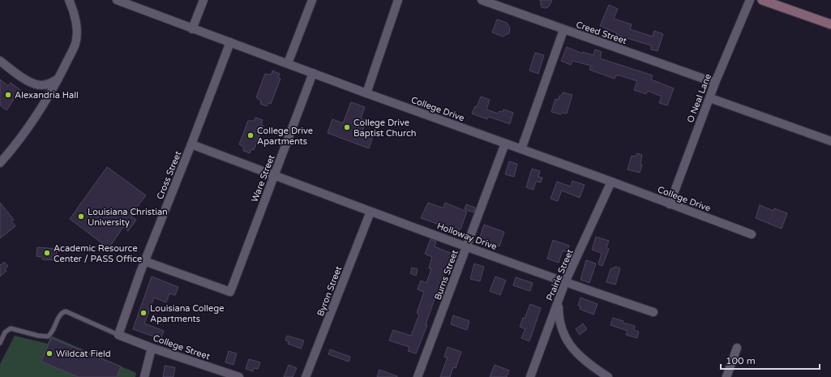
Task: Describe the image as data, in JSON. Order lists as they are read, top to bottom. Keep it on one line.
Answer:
{"streets":{"street":["Creed Street","O Neal Lane","College Drive","Cross Street","Ware Street","Holloway Drive","Burns Street","Prairie Street","Byron Street","College Street"]},"crossings":[["Creed Street","O Neal Lane"],["O Neal Lane","College Drive"],["College Drive","Cross Street"],["College Drive","Ware Street"],["College Drive","Burns Street"],["College Drive","Prairie Street"],["Cross Street","Ware Street"],["Cross Street","Holloway Drive"],["Cross Street","College Street"],["Ware Street","Holloway Drive"],["Holloway Drive","Burns Street"],["Holloway Drive","Prairie Street"],["Holloway Drive","Byron Street"]],"places":["Alexandria Hall","College Drive Baptist Church","College Drive Apartments","Louisiana Christian University","Academic Resource Center / PASS Office","Louisiana College Apartments","Wildcat Field"],"scale_bar":"100 m"}
